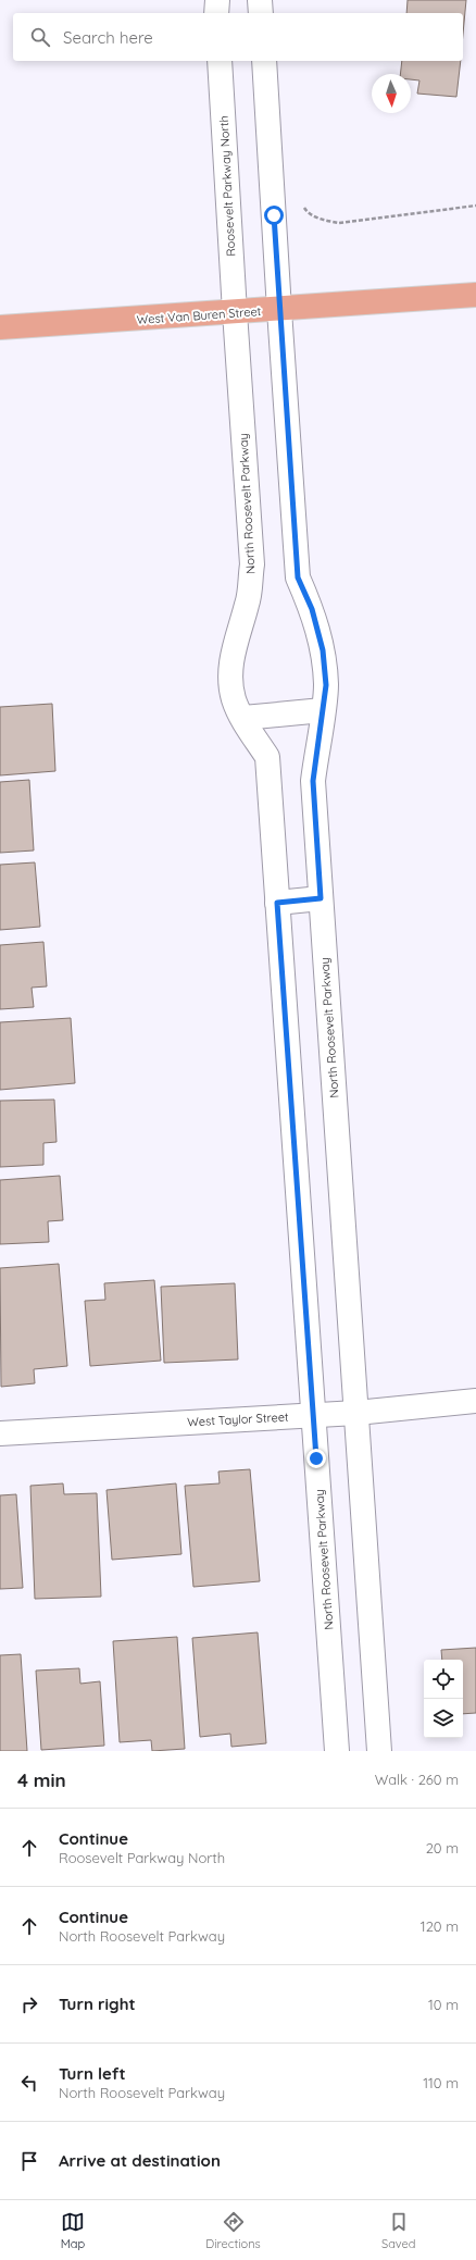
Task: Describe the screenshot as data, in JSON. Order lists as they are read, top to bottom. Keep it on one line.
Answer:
{"streets":{"main road":["West Van Buren Street"],"street":["Roosevelt Parkway North","North Roosevelt Parkway","West Taylor Street"]},"crossings":[["Roosevelt Parkway North","West Van Buren Street"],["Roosevelt Parkway North","North Roosevelt Parkway"],["West Van Buren Street","North Roosevelt Parkway"],["North Roosevelt Parkway","West Taylor Street"]],"north":"bottom","page":{"search":"Search here","heading":["4 min","Walk · 260 m"],"list":[["Continue","Roosevelt Parkway North","20 m"],["Continue","North Roosevelt Parkway","120 m"],["Turn right","10 m"],["Turn left","North Roosevelt Parkway","110 m"],"Arrive at destination"],"nav":["Map","Directions","Saved"]}}
